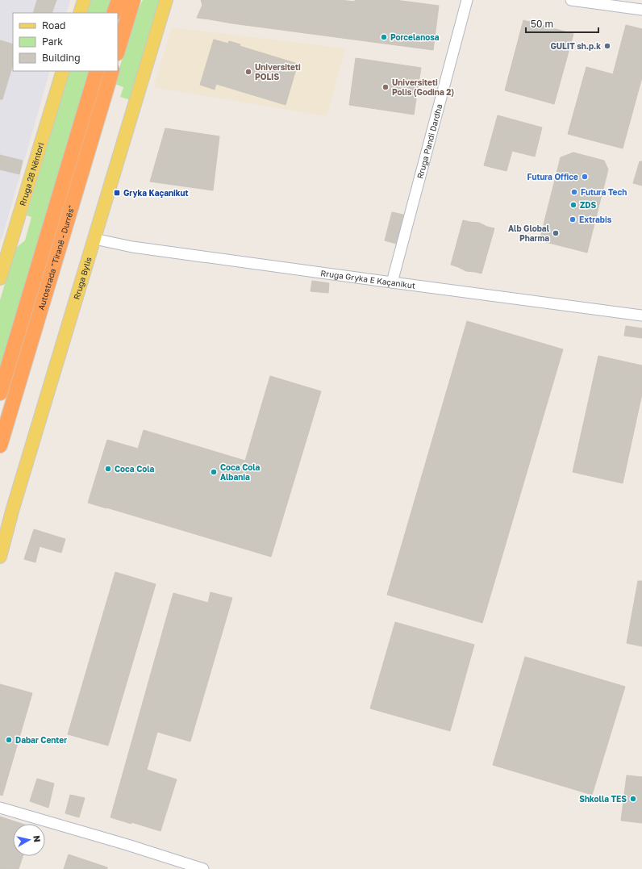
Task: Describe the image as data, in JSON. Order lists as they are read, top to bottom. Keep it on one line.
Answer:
{"streets":{"highway":["Autostrada \"Tiranë - Durrës\""],"main road":["Rruga 28 Nëntori","Rruga Bylis"],"street":["Rruga Pandi Dardha","Rruga Gryka E Kaçanikut"]},"crossings":[["Rruga Pandi Dardha","Rruga Gryka E Kaçanikut"],["Rruga Bylis","Rruga Gryka E Kaçanikut"]],"places":{"other":["Porcelanosa","GULIT sh.p.k","Universiteti POLIS","Universiteti Polis (Godina 2)","Futura Office","Futura Tech","ZDS","Extrabis","Alb Global Pharma","Coca Cola","Coca Cola Albania","Dabar Center","Shkolla TES"],"transit":["Gryka Kaçanikut"]},"legend":["Road","Park","Building"],"scale_bar":"50 m","north":"right"}
